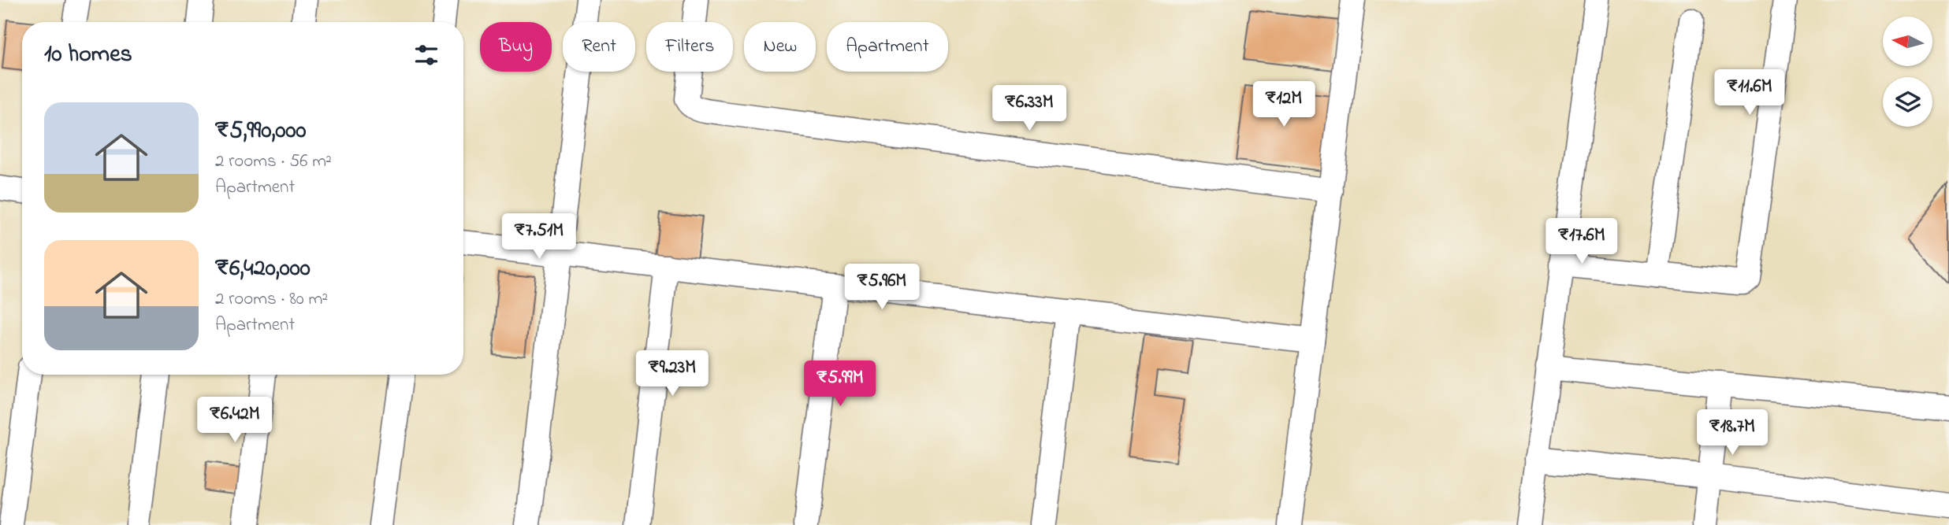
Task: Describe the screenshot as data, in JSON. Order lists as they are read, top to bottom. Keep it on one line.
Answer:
{"north":"left","page":{"chip":["Buy","Rent","Filters","New","Apartment"],"heading":"10 homes","price":["₹11.6M","₹12M","₹6.33M","₹7.51M","₹17.6M","₹5.96M","₹9.23M","₹5.99M","₹6.42M","₹18.7M"],"list":[{"name":"₹5,990,000","note":"2 rooms · 56 m² · Apartment"},{"name":"₹6,420,000","note":"2 rooms · 80 m² · Apartment"}]}}
